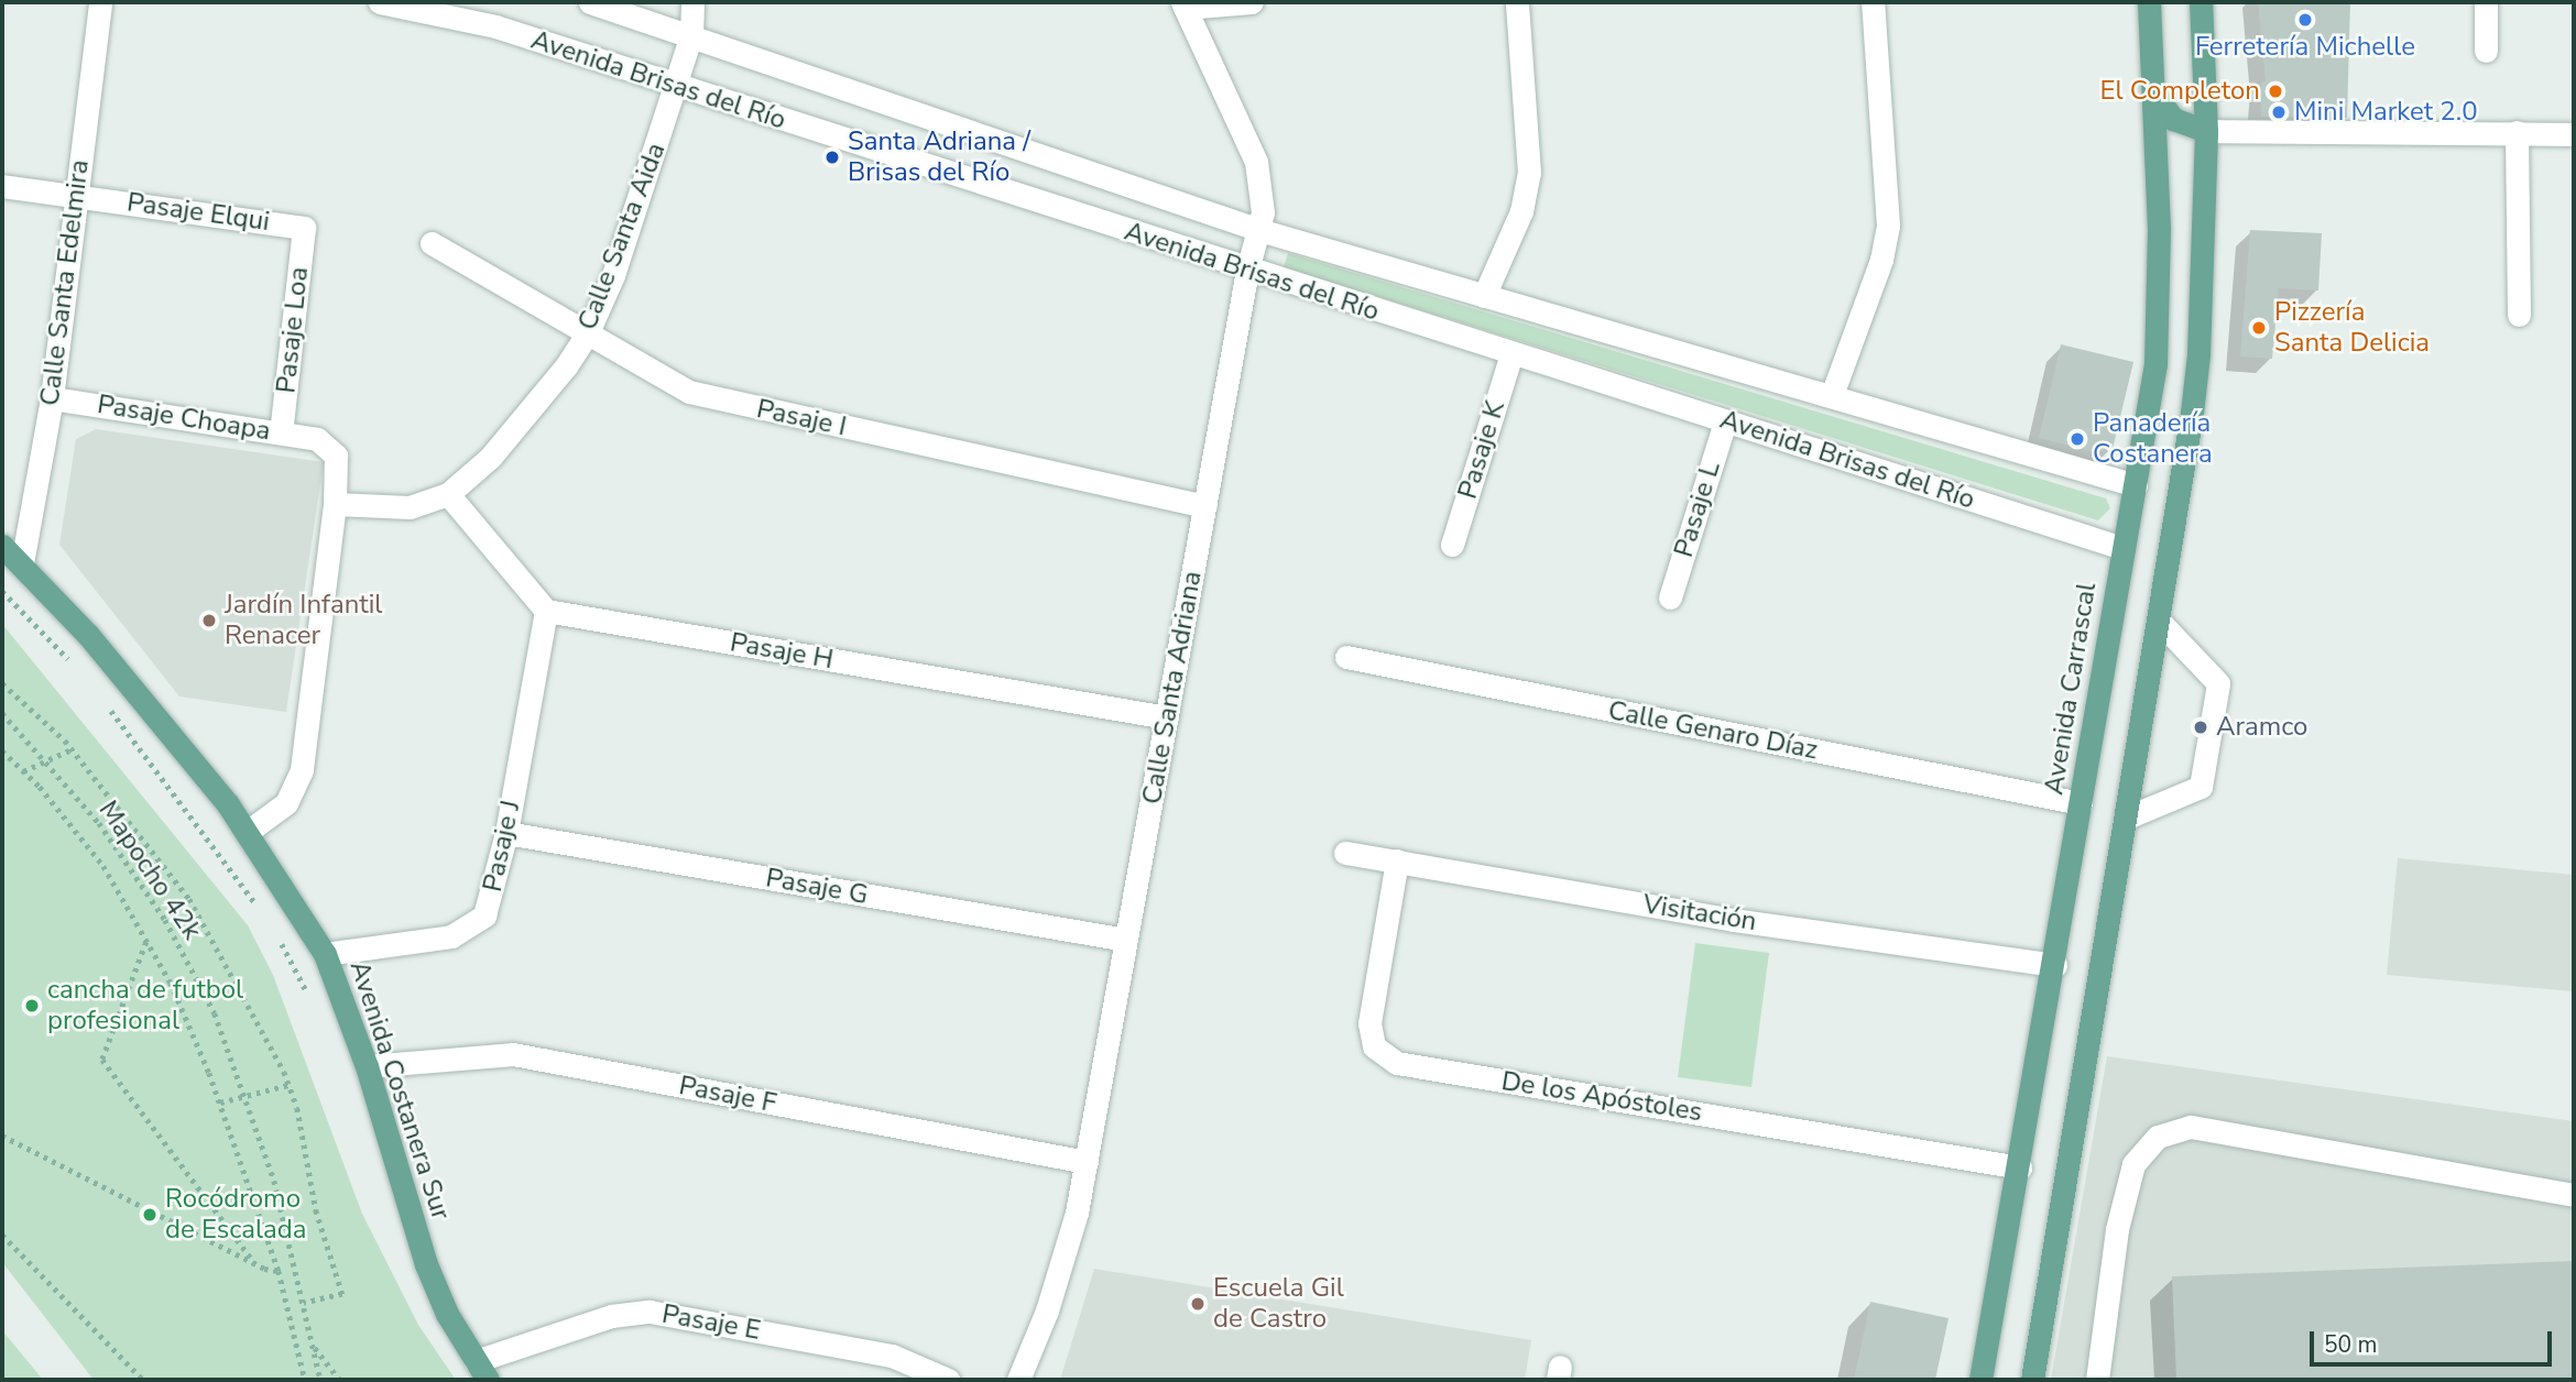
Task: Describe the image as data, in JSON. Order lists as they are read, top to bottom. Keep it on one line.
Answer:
{"streets":{"main road":["Avenida Carrascal","Avenida Costanera Sur"],"street":["Avenida Brisas del Río","Pasaje Elqui","Calle Santa Aida","Calle Santa Edelmira","Pasaje Loa","Pasaje Choapa","Pasaje I","Pasaje K","Pasaje L","Pasaje H","Calle Santa Adriana","Calle Genaro Díaz","Pasaje J","Pasaje G","Visitación","Pasaje F","De los Apóstoles","Pasaje E"],"path":["Mapocho 42k"]},"crossings":[["Avenida Brisas del Río","Calle Santa Aida"],["Avenida Brisas del Río","Pasaje K"],["Avenida Brisas del Río","Pasaje L"],["Avenida Brisas del Río","Calle Santa Adriana"],["Avenida Brisas del Río","Avenida Carrascal"],["Pasaje Elqui","Calle Santa Edelmira"],["Pasaje Elqui","Pasaje Loa"],["Calle Santa Aida","Pasaje Choapa"],["Calle Santa Aida","Pasaje I"],["Calle Santa Edelmira","Pasaje Choapa"],["Calle Santa Edelmira","Avenida Costanera Sur"],["Pasaje Loa","Pasaje Choapa"],["Pasaje I","Calle Santa Adriana"],["Pasaje H","Calle Santa Adriana"],["Pasaje H","Pasaje J"],["Calle Santa Adriana","Pasaje G"],["Calle Santa Adriana","Pasaje F"],["Avenida Carrascal","Calle Genaro Díaz"],["Avenida Carrascal","Visitación"],["Avenida Carrascal","De los Apóstoles"],["Pasaje J","Pasaje G"],["Pasaje J","Avenida Costanera Sur"],["Visitación","De los Apóstoles"],["Avenida Costanera Sur","Pasaje F"],["Avenida Costanera Sur","Pasaje E"]],"places":["Ferretería Michelle","El Completon","Mini Market 2.0","Santa Adriana / Brisas del Río","Pizzería Santa Delicia","Panadería Costanera","Jardín Infantil Renacer","Aramco","cancha de futbol profesional","Rocódromo de Escalada","Escuela Gil de Castro"],"scale_bar":"50 m"}
